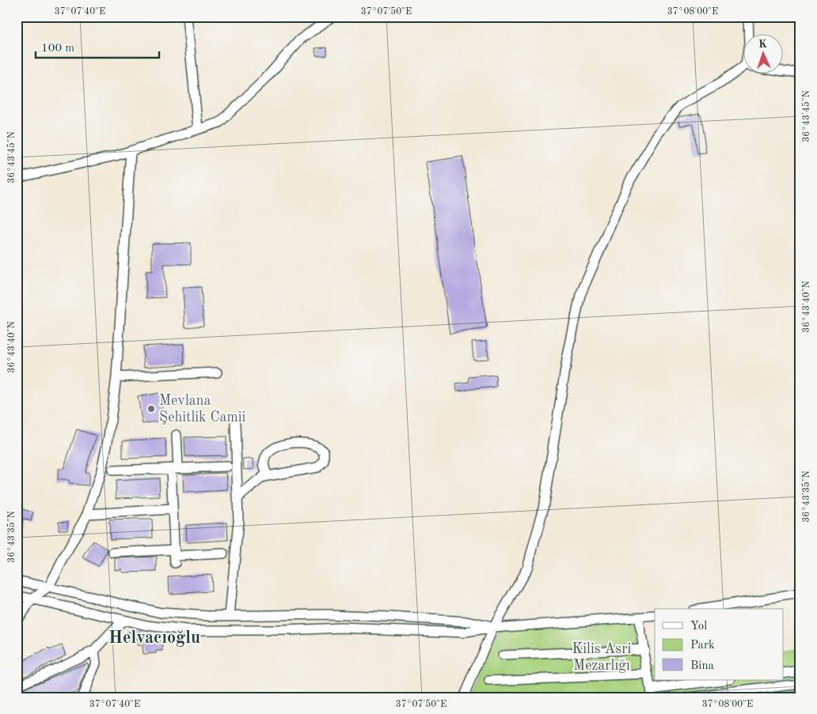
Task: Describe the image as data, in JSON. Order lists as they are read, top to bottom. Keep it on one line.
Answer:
{"districts":["Helvacıoğlu"],"parks":["Kilis Asri Mezarlığı"],"places":["Mevlana Şehitlik Camii"],"legend":["Yol","Park","Bina"],"scale_bar":"100 m","north":"top","coordinates":["37°07'40\"E","37°07'50\"E","37°08'00\"E","36°43'45\"N","36°43'40\"N","36°43'35\"N"]}
